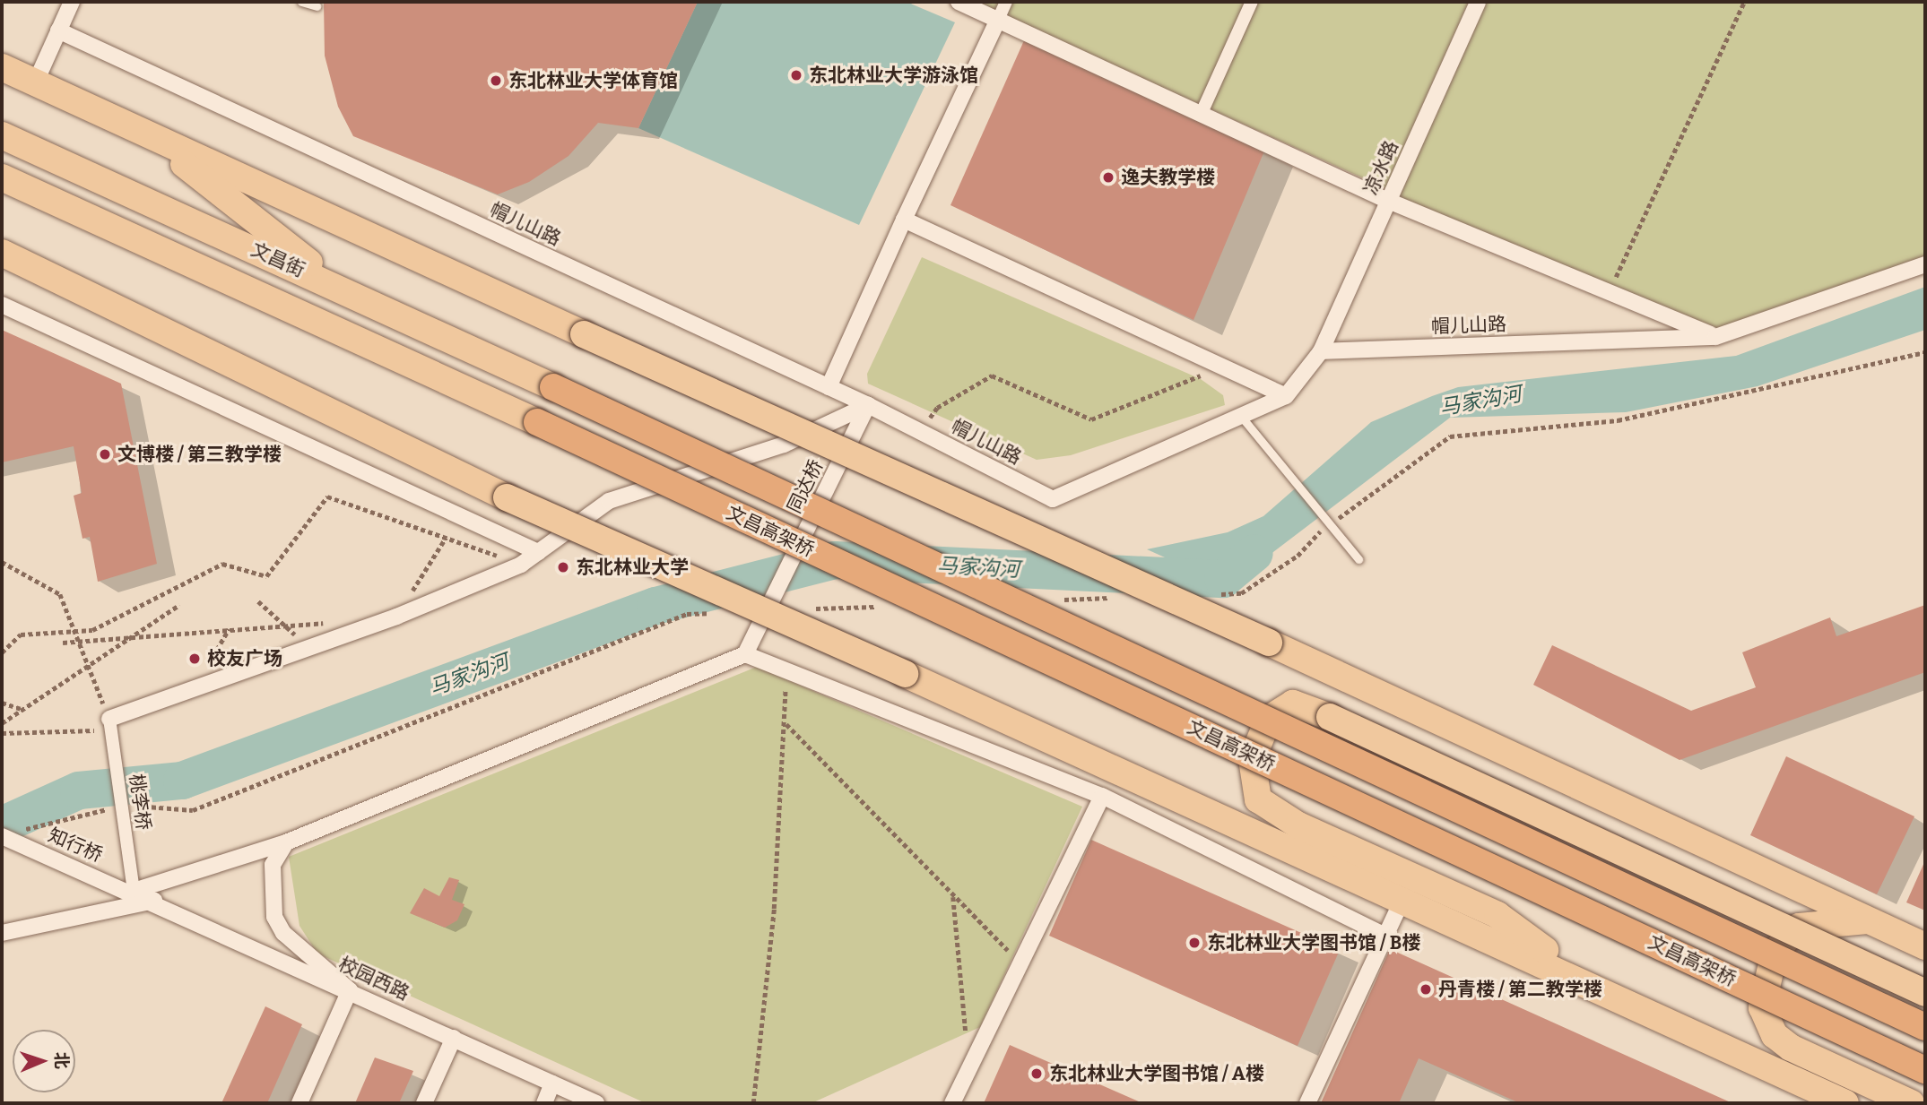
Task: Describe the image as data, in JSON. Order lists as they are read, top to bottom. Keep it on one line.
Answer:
{"streets":{"highway":["文昌高架桥"],"main road":["文昌街"],"street":["凉水路","帽儿山路","同达桥","桃李桥","知行桥","校园西路"]},"crossings":[["凉水路","帽儿山路"],["帽儿山路","同达桥"],["文昌街","文昌高架桥"],["桃李桥","知行桥"],["桃李桥","校园西路"],["知行桥","校园西路"]],"water":["马家沟河"],"places":["东北林业大学游泳馆","东北林业大学体育馆","逸夫教学楼","文博楼 / 第三教学楼","东北林业大学","校友广场","东北林业大学图书馆 / B楼","丹青楼 / 第二教学楼","东北林业大学图书馆 / A楼"],"north":"right"}
